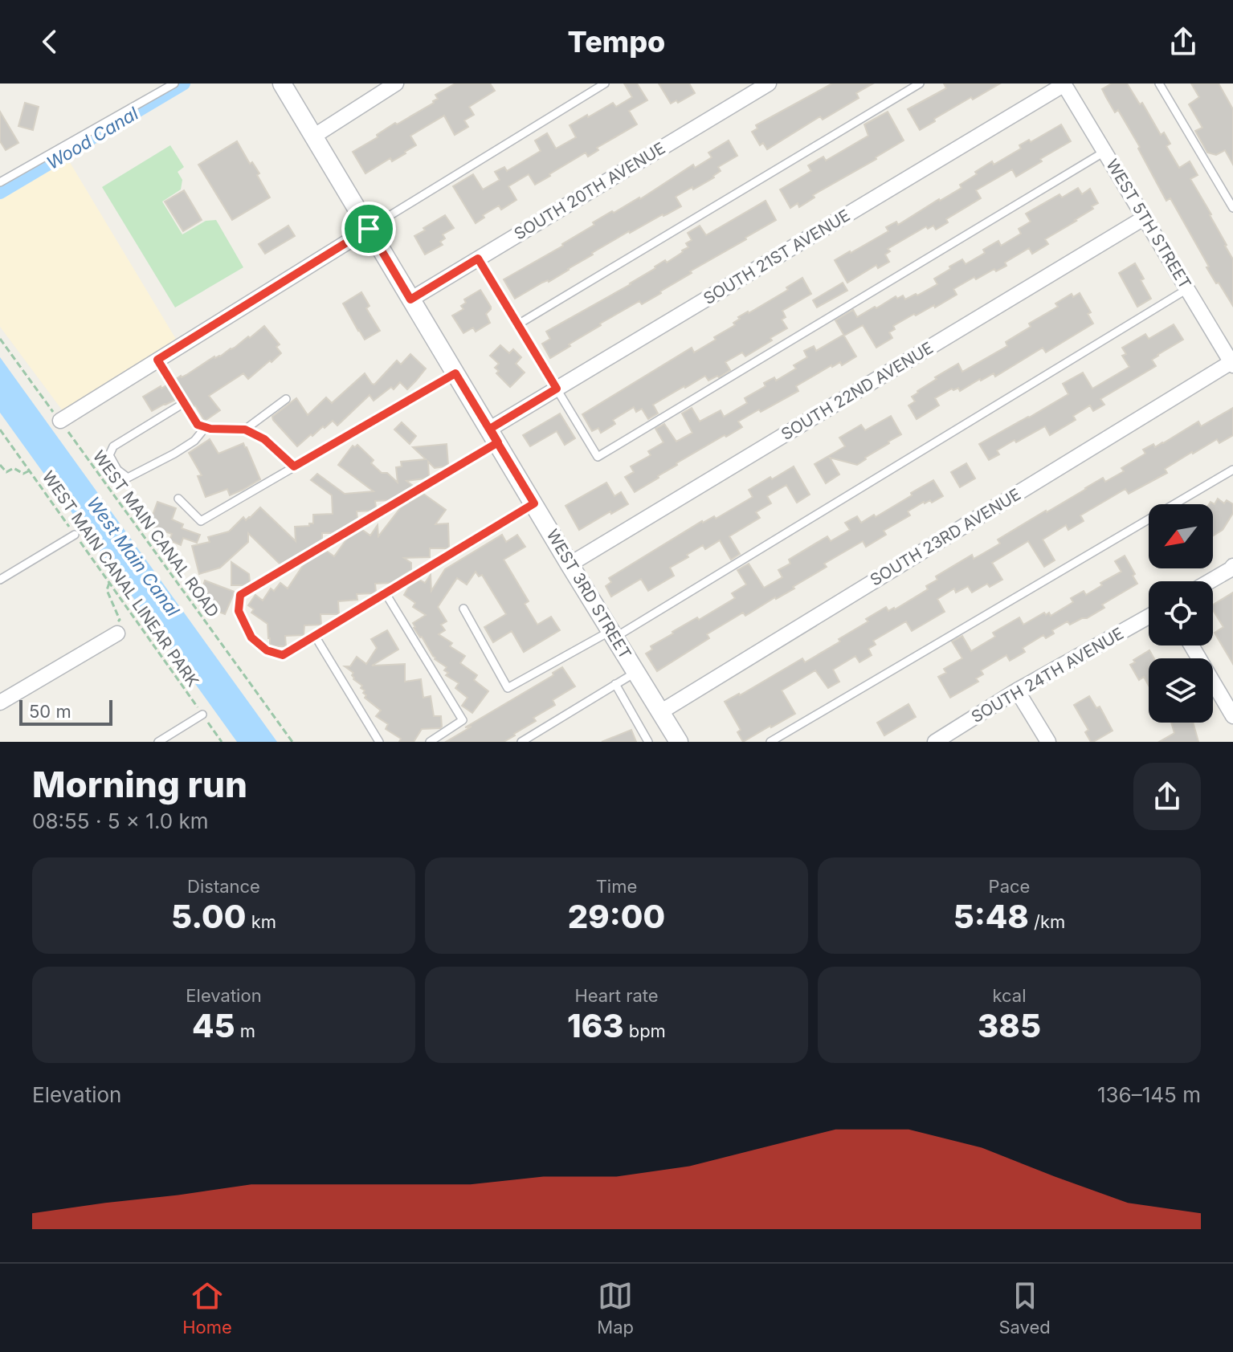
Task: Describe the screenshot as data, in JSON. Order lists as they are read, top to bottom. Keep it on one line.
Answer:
{"streets":{"street":["SOUTH 20TH AVENUE","WEST 5TH STREET","SOUTH 21ST AVENUE","SOUTH 22ND AVENUE","SOUTH 23RD AVENUE","WEST 3RD STREET","SOUTH 24TH AVENUE"],"path":["WEST MAIN CANAL ROAD","WEST MAIN CANAL LINEAR PARK"]},"crossings":[["SOUTH 20TH AVENUE","WEST 3RD STREET"],["WEST 5TH STREET","SOUTH 21ST AVENUE"],["WEST 5TH STREET","SOUTH 22ND AVENUE"],["WEST 5TH STREET","SOUTH 23RD AVENUE"],["SOUTH 21ST AVENUE","WEST 3RD STREET"],["SOUTH 22ND AVENUE","WEST 3RD STREET"],["SOUTH 23RD AVENUE","WEST 3RD STREET"]],"water":["Wood Canal","West Main Canal"],"scale_bar":"50 m","north":"bottom left","page":{"header":"Tempo","scale":"50 m","heading":["Morning run","08:55 · 5 × 1.0 km"],"stats":[["Distance","5.00 km"],["Time","29:00"],["Pace","5:48 /km"],["Elevation","45 m"],["Heart rate","163 bpm"],["kcal","385"]],"chart":["Elevation","136–145 m"],"tabs":["Home","Map","Saved"]}}
